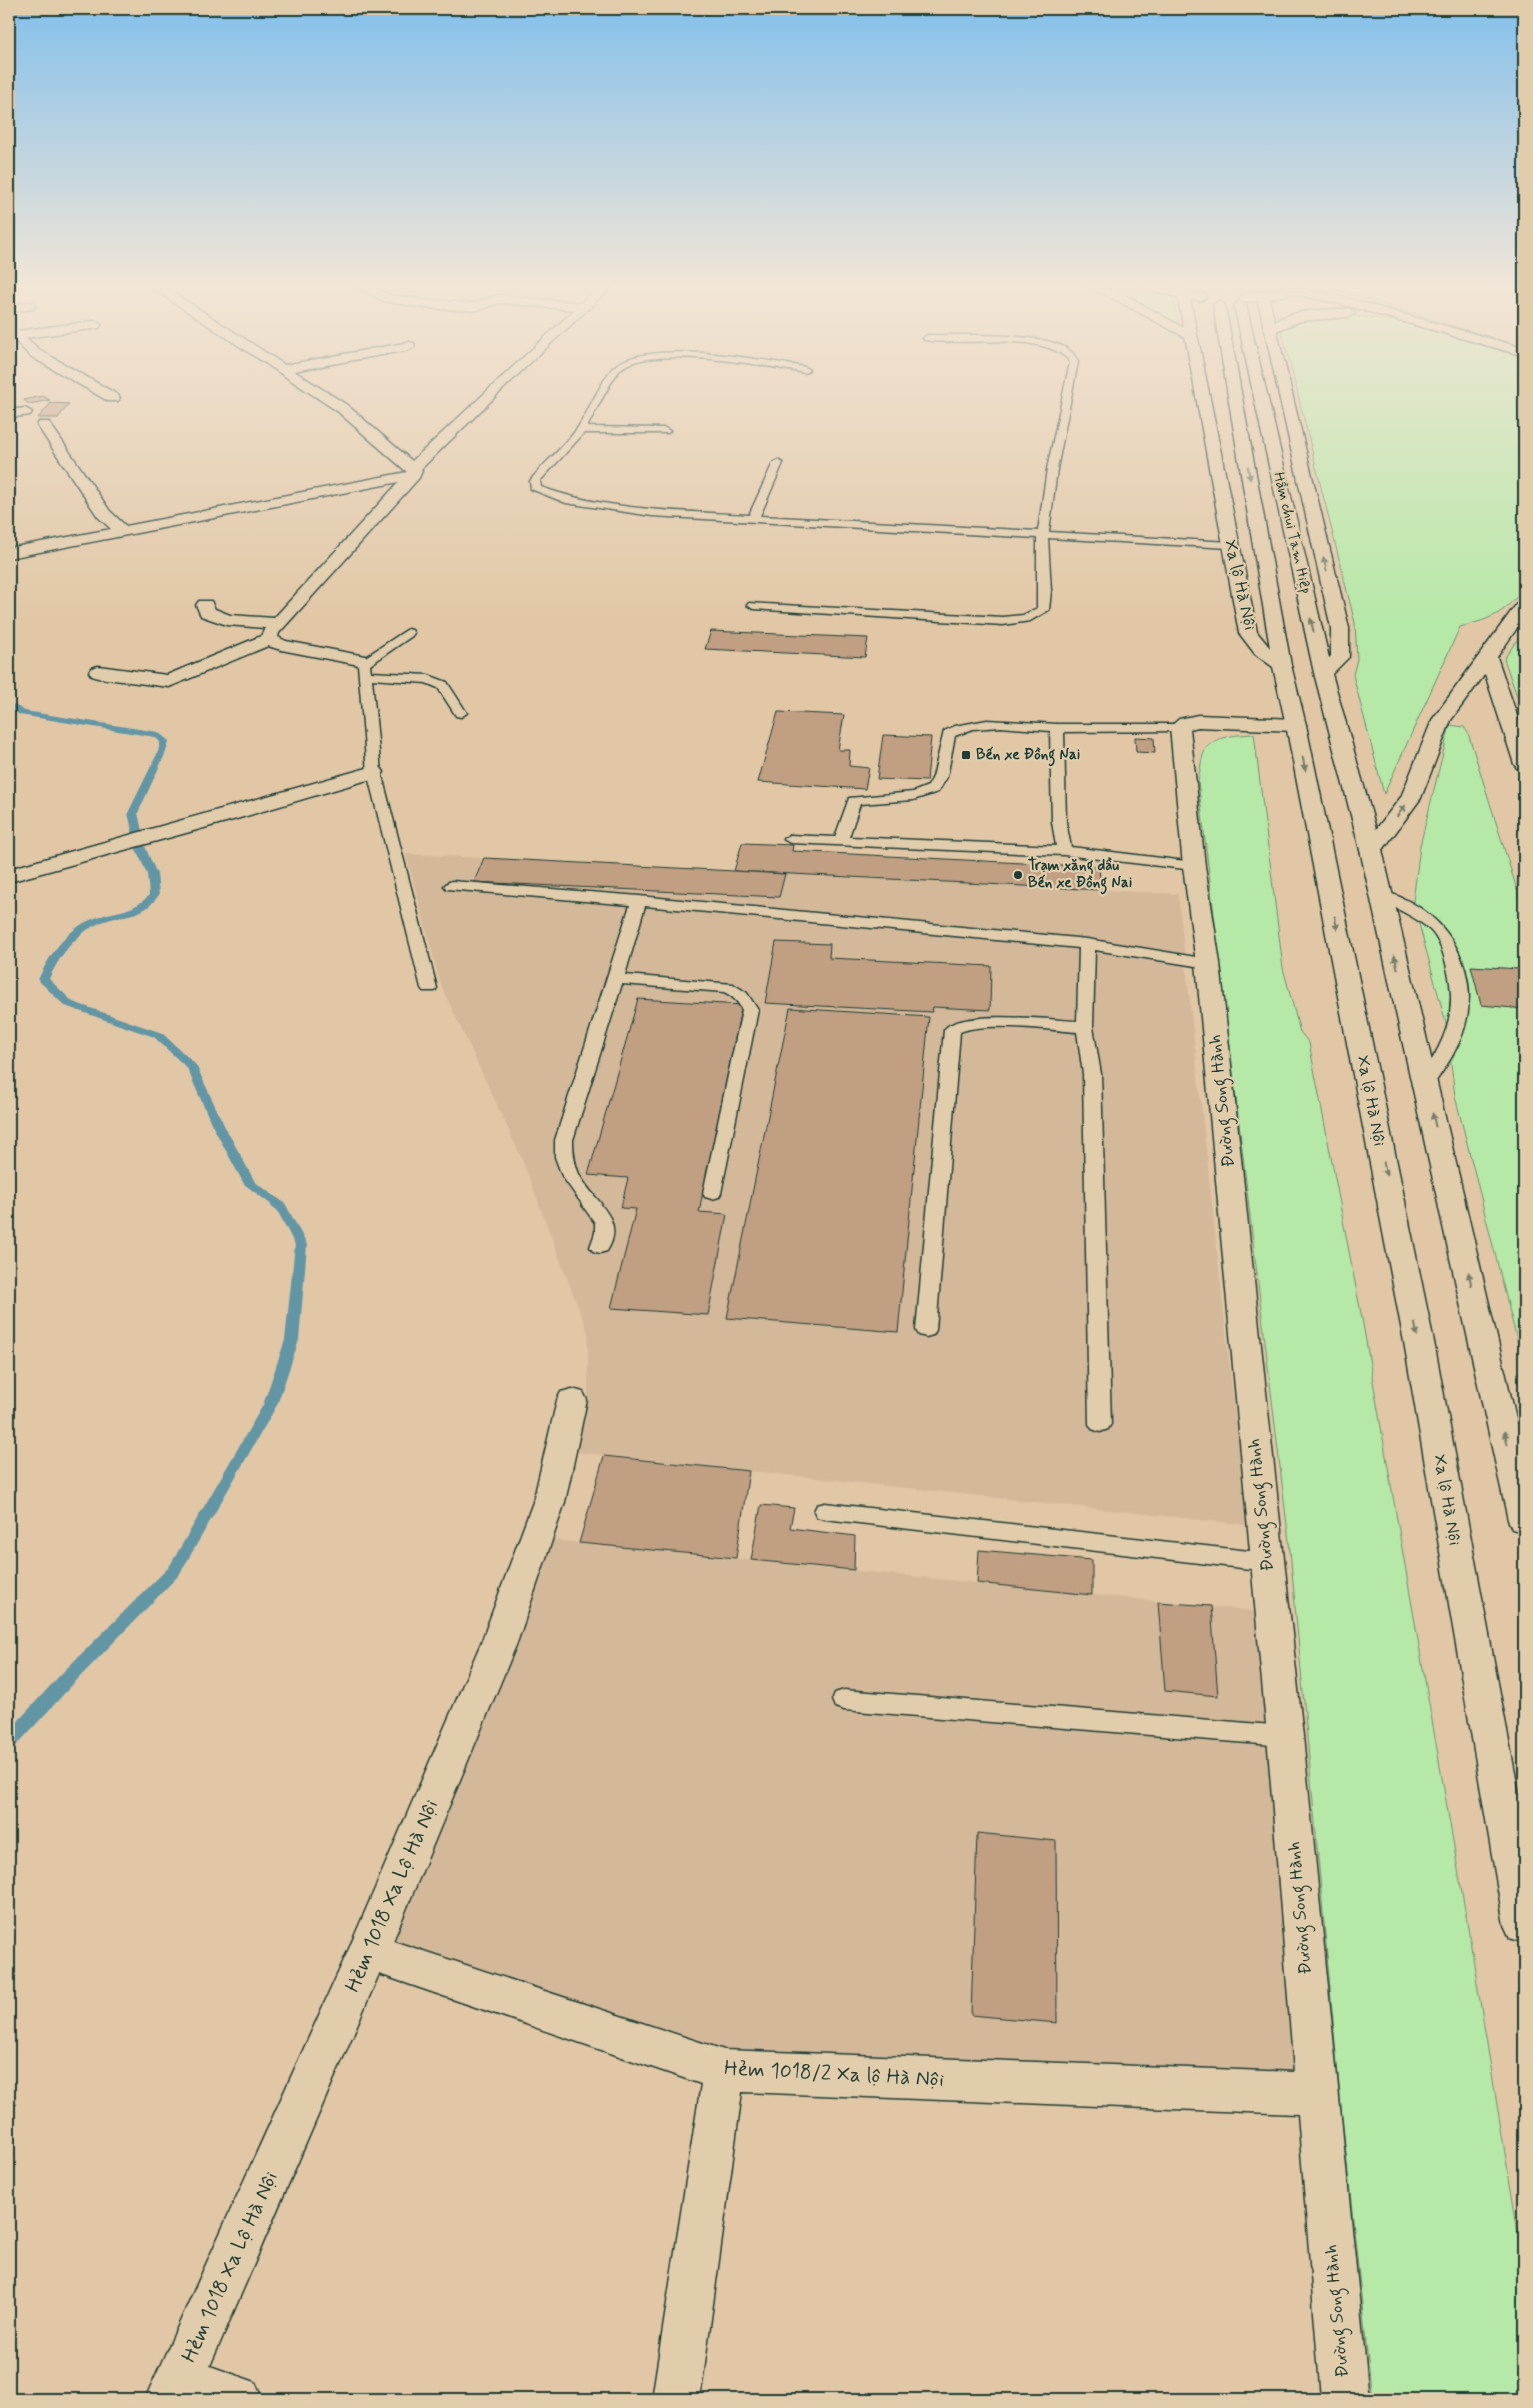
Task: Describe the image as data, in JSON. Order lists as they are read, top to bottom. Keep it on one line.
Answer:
{"streets":{"main road":["Hầm chui Tam Hiệp","Xa lộ Hà Nội","Đường Song Hành","Hẻm 1018 Xa Lộ Hà Nội","Hẻm 1018/2 Xa lộ Hà Nội"]},"crossings":[["Hầm chui Tam Hiệp","Xa lộ Hà Nội"],["Đường Song Hành","Hẻm 1018/2 Xa lộ Hà Nội"],["Hẻm 1018 Xa Lộ Hà Nội","Hẻm 1018/2 Xa lộ Hà Nội"]],"places":{"transit":["Bến xe Đồng Nai"],"other":["Trạm xăng dầu Bến xe Đồng Nai"]}}
